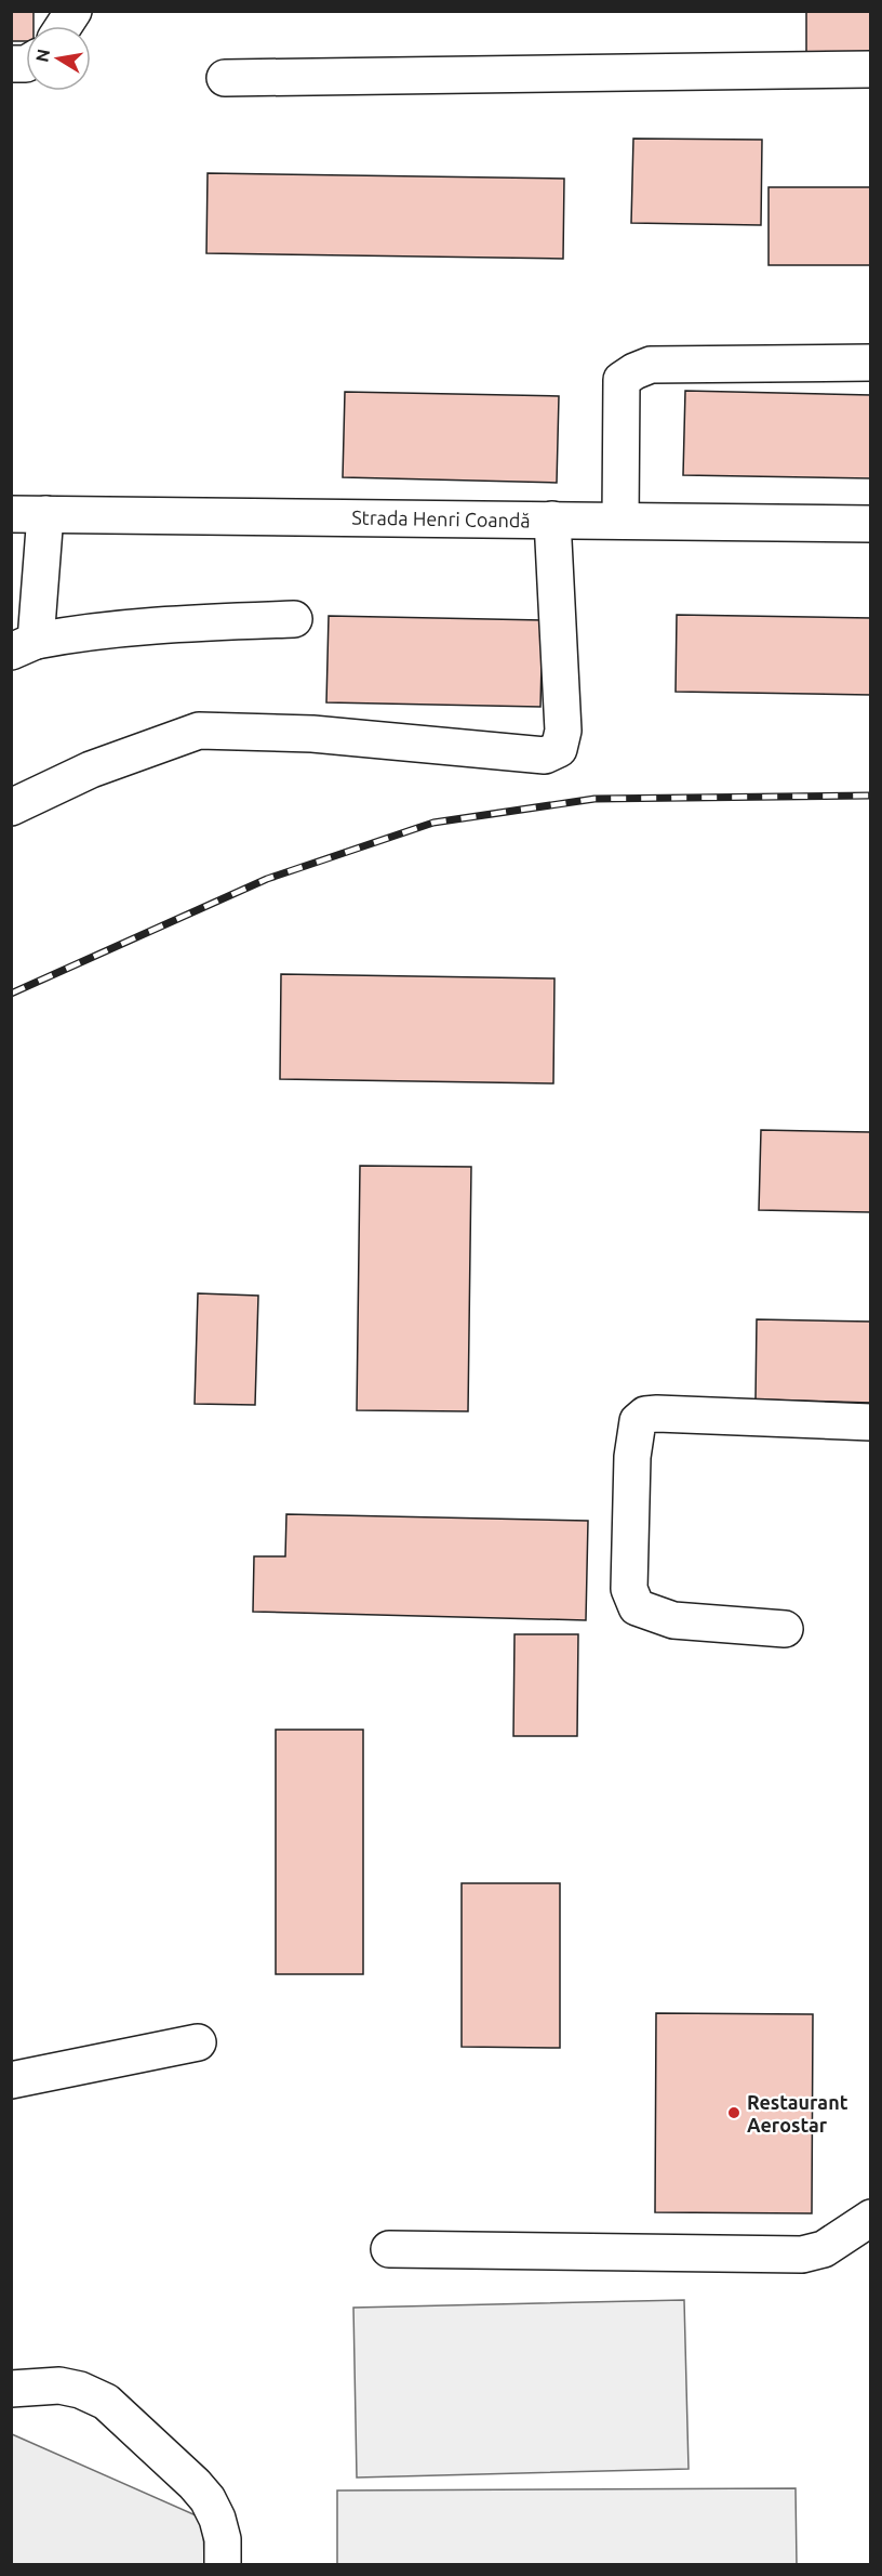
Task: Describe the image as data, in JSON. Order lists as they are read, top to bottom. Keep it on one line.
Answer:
{"streets":{"street":["Strada Henri Coandă"]},"places":["Restaurant Aerostar"],"north":"left"}
